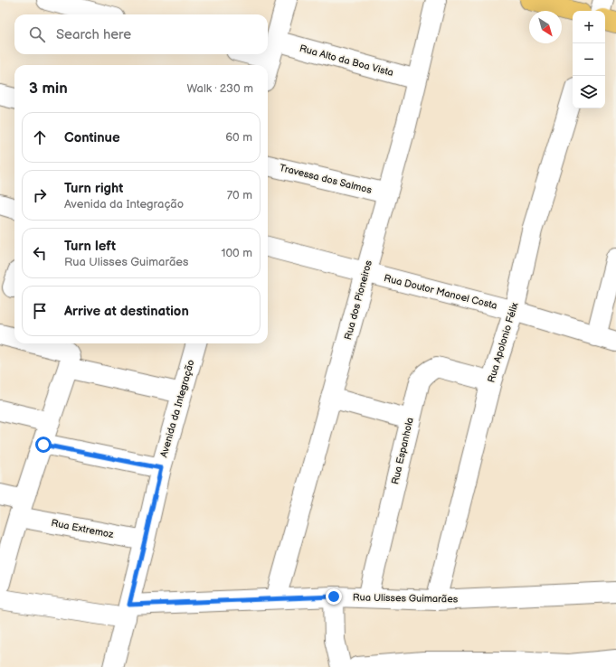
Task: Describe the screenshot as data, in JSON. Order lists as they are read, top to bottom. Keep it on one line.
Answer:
{"streets":{"street":["Rua Alto da Boa Vista","Travessa dos Salmos","Rua Doutor Manoel Costa","Rua dos Pioneiros","Rua Apolonio Félix","Avenida da Integração","Rua Espanhola","Rua Extremoz","Rua Ulisses Guimarães"]},"crossings":[["Rua Alto da Boa Vista","Rua dos Pioneiros"],["Travessa dos Salmos","Rua dos Pioneiros"],["Rua Doutor Manoel Costa","Rua dos Pioneiros"],["Rua Doutor Manoel Costa","Rua Apolonio Félix"],["Rua dos Pioneiros","Rua Ulisses Guimarães"],["Rua Apolonio Félix","Rua Espanhola"],["Rua Apolonio Félix","Rua Ulisses Guimarães"],["Avenida da Integração","Rua Extremoz"],["Avenida da Integração","Rua Ulisses Guimarães"],["Rua Espanhola","Rua Ulisses Guimarães"]],"north":"bottom right","page":{"map_buttons":["+","−"],"search":"Search here","heading":["3 min","Walk · 230 m"],"list":[["Continue","60 m"],["Turn right","Avenida da Integração","70 m"],["Turn left","Rua Ulisses Guimarães","100 m"],"Arrive at destination"]}}
